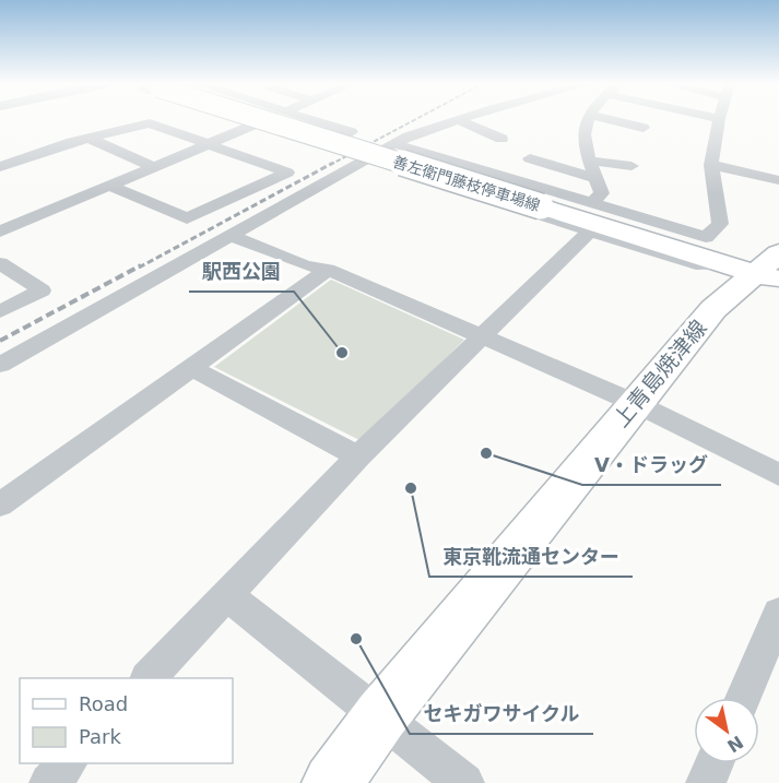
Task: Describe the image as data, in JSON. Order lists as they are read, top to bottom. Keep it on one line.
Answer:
{"streets":{"main road":["善左衛門藤枝停車場線","上青島焼津線"]},"crossings":[["善左衛門藤枝停車場線","上青島焼津線"]],"places":["駅西公園","V・ドラッグ","東京靴流通センター","セキガワサイクル"],"legend":["Road","Park"],"north":"bottom right"}
